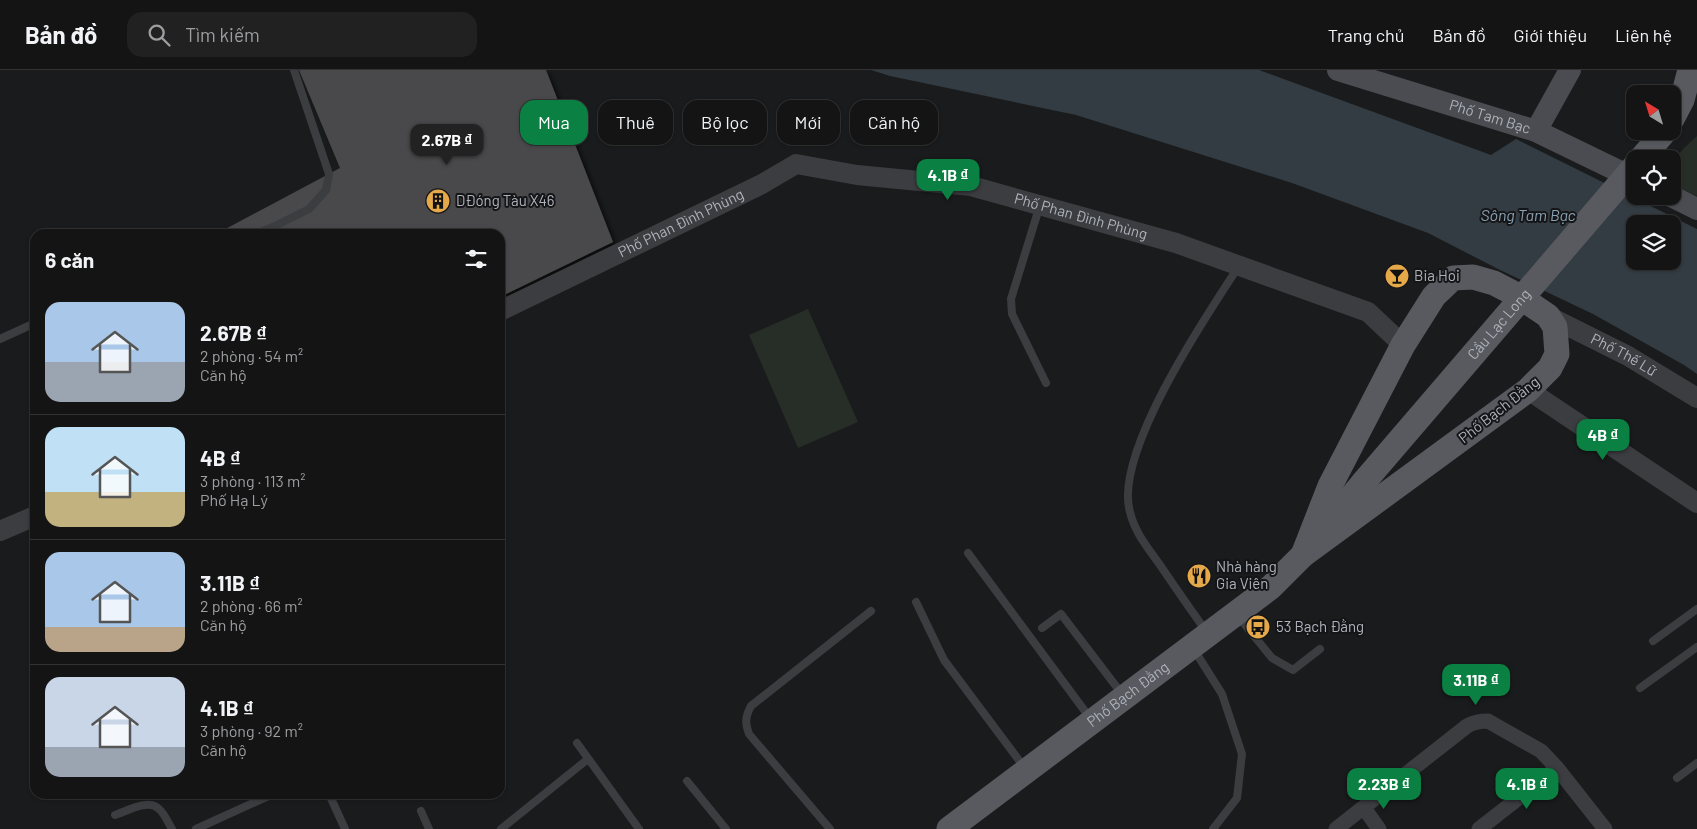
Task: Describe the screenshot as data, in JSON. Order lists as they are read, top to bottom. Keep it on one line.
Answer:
{"streets":{"main road":["Phố Tam Bạc","Cầu Lạc Long","Phố Bạch Đằng"],"street":["Phố Phan Đình Phùng","Phố Thế Lữ"]},"crossings":[["Phố Phan Đình Phùng","Phố Bạch Đằng"],["Cầu Lạc Long","Phố Bạch Đằng"],["Phố Thế Lữ","Phố Bạch Đằng"]],"water":["Sông Tam Bạc"],"places":{"building":["DĐóng Tàu X46"],"bar":["Bia Hoi"],"restaurant":["Nhà hàng Gia Viên"],"bus stop":["53 Bạch Đằng"]},"north":"top left","page":{"header":"Bản đồ","search":"Tìm kiếm","nav":["Trang chủ","Bản đồ","Giới thiệu","Liên hệ"],"chip":["Mua","Thuê","Bộ lọc","Mới","Căn hộ"],"price":["2.67B ₫","4.1B ₫","4B ₫","3.11B ₫","2.23B ₫","4.1B ₫"],"heading":"6 căn","list":[{"name":"2.67B ₫","note":"2 phòng · 54 m² · Căn hộ"},{"name":"4B ₫","note":"3 phòng · 113 m² · Phố Hạ Lý"},{"name":"3.11B ₫","note":"2 phòng · 66 m² · Căn hộ"},{"name":"4.1B ₫","note":"3 phòng · 92 m² · Căn hộ"}]}}
